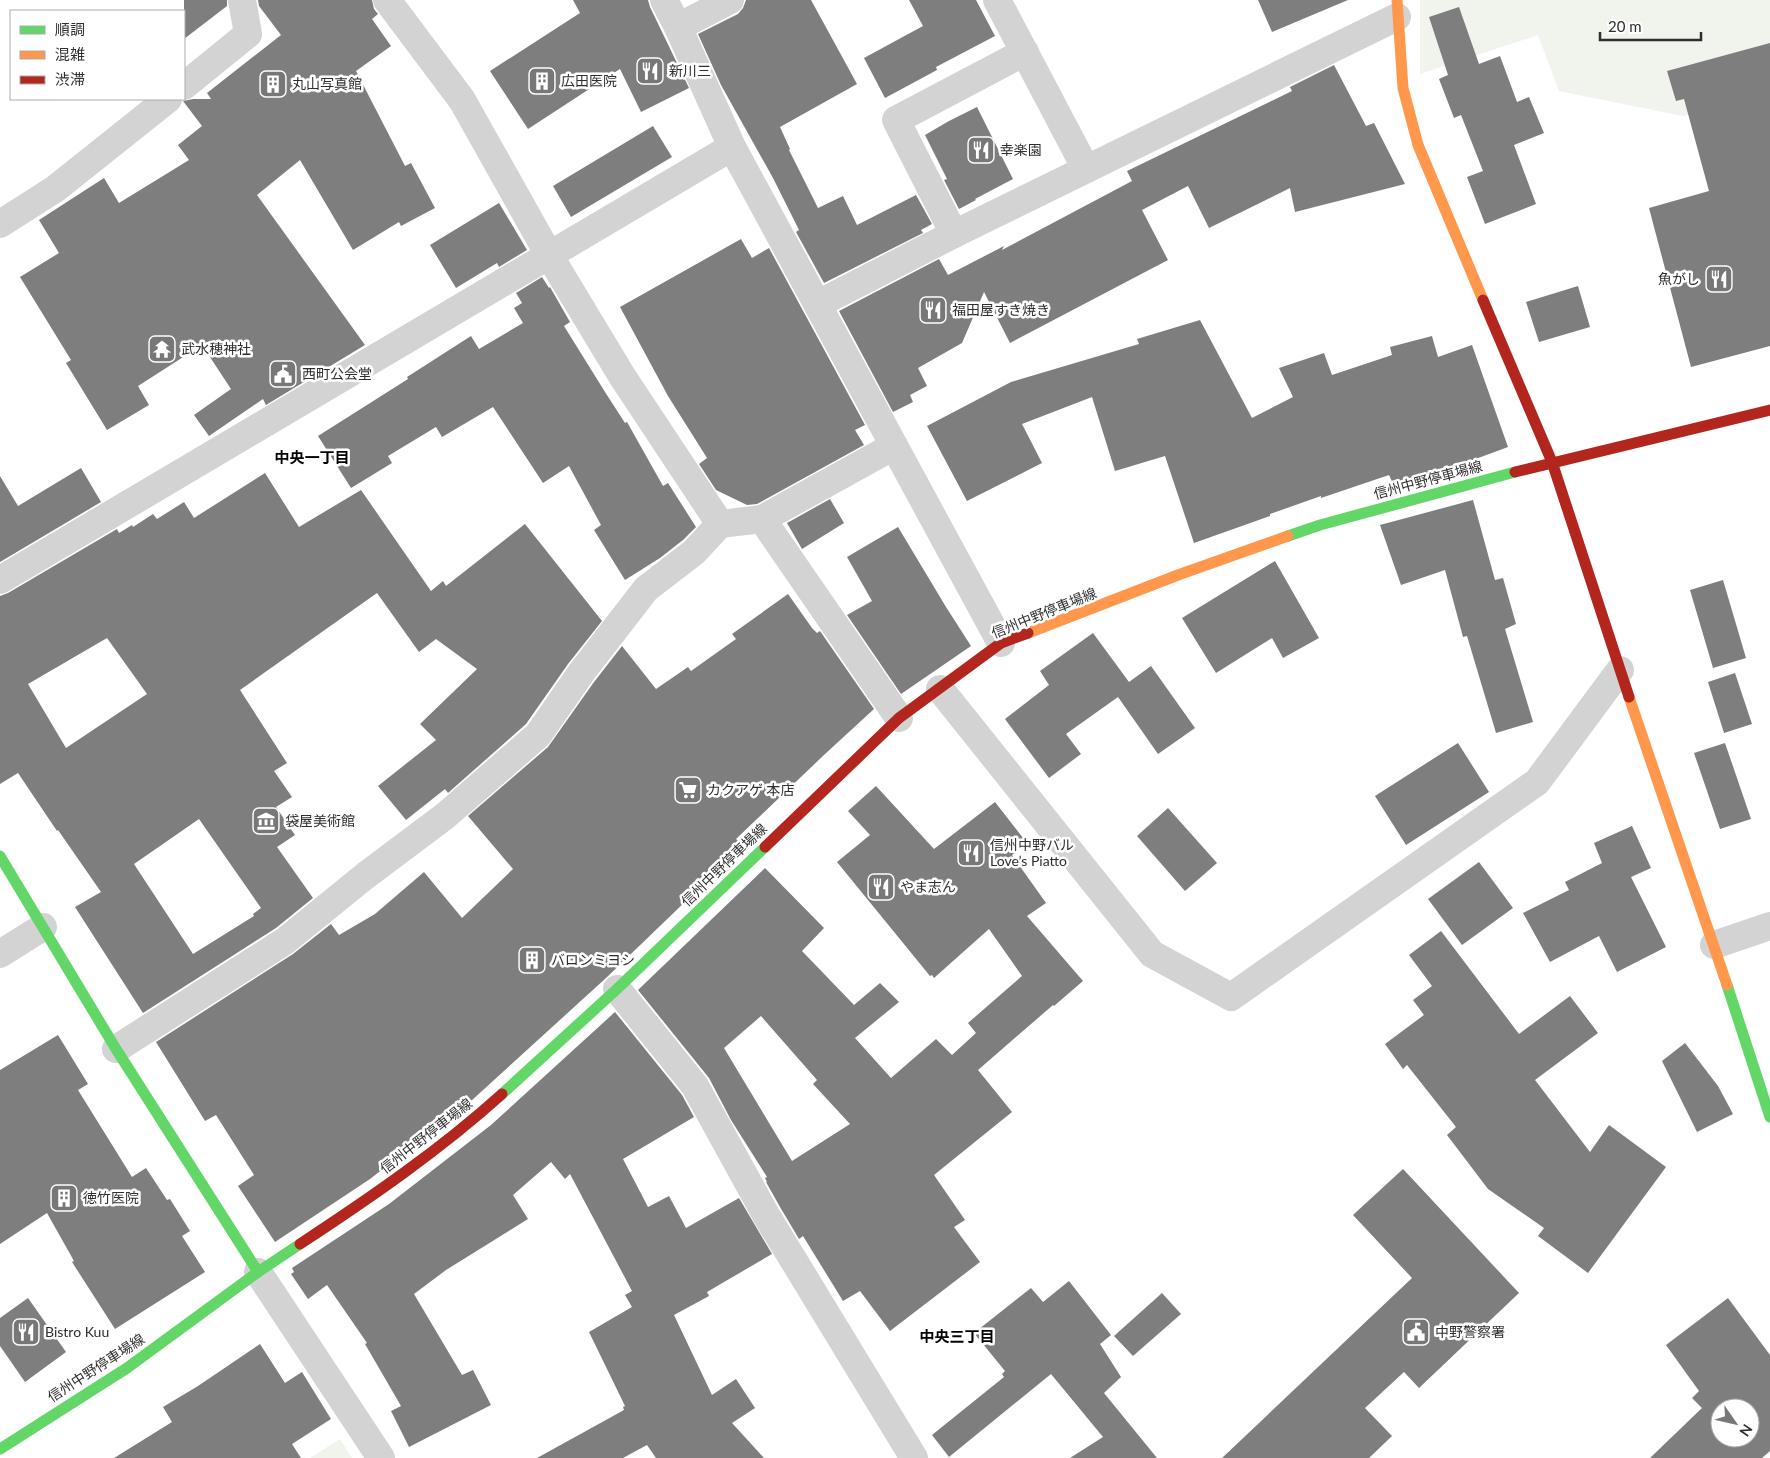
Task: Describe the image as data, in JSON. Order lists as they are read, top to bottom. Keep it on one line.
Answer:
{"streets":{"main road":["信州中野停車場線"]},"districts":["中央一丁目","中央三丁目"],"places":{"restaurant":["新川三","幸楽園","魚がし","福田屋すき焼き","信州中野バル Love’s Piatto","やま志ん","Bistro Kuu"],"building":["広田医院","丸山写真館","バロンミヨシ","徳竹医院"],"temple":["武水穂神社"],"public building":["西町公会堂","中野警察署"],"supermarket":["カクアゲ 本店"],"museum":["袋屋美術館"]},"legend":["順調","混雑","渋滞"],"scale_bar":"20 m","north":"bottom right"}
